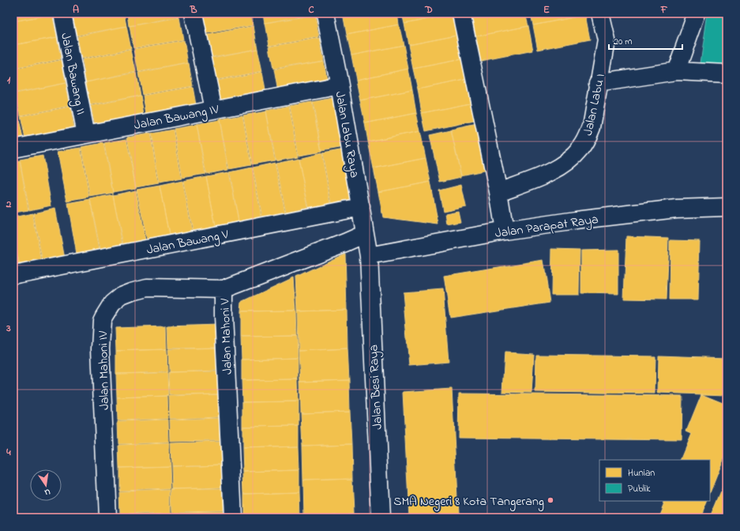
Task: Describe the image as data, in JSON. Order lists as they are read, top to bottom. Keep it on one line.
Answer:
{"streets":{"street":["Jalan Bawang II","Jalan Labu I","Jalan Bawang IV","Jalan Labu Raya","Jalan Parapat Raya","Jalan Bawang V","Jalan Mahoni V","Jalan Mahoni IV","Jalan Besi Raya"]},"crossings":[["Jalan Bawang II","Jalan Bawang IV"],["Jalan Bawang IV","Jalan Labu Raya"],["Jalan Labu Raya","Jalan Parapat Raya"],["Jalan Labu Raya","Jalan Bawang V"],["Jalan Labu Raya","Jalan Mahoni V"],["Jalan Labu Raya","Jalan Besi Raya"],["Jalan Parapat Raya","Jalan Besi Raya"],["Jalan Mahoni V","Jalan Mahoni IV"]],"places":["SMA Negeri 8 Kota Tangerang"],"legend":["Hunian","Publik"],"scale_bar":"20 m","north":"bottom","grid":{"columns":["A","B","C","D","E","F"],"rows":["1","2","3","4"]}}
